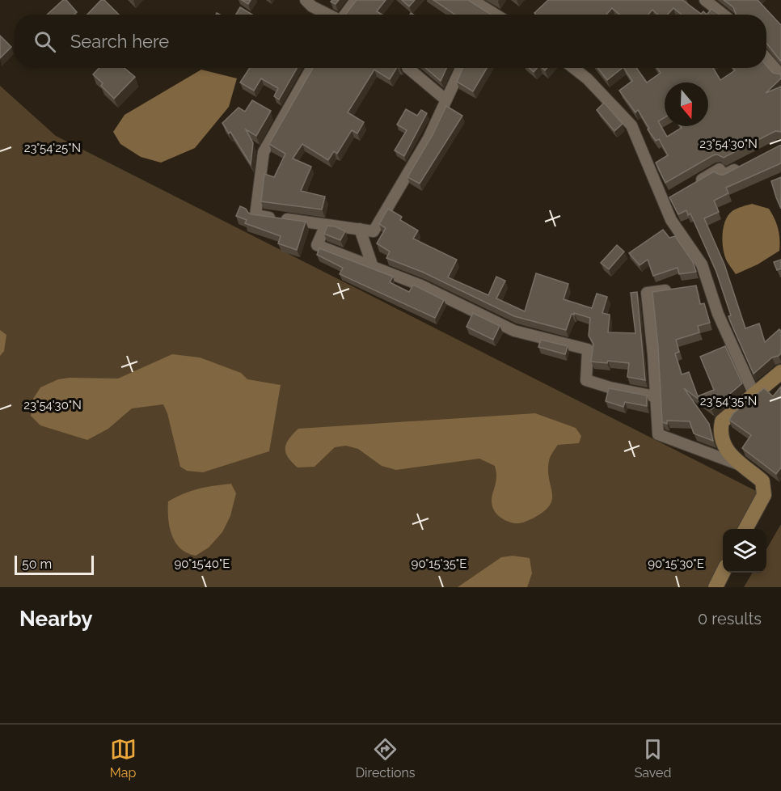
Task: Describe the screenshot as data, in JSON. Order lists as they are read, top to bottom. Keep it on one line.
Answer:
{"scale_bar":"50 m","north":"bottom","page":{"search":"Search here","scale":"50 m","heading":["Nearby","0 results"],"nav":["Map","Directions","Saved"]},"coordinates":["23°54'30\"N","23°54'25\"N","23°54'35\"N","90°15'40\"E","90°15'35\"E","90°15'30\"E"]}
